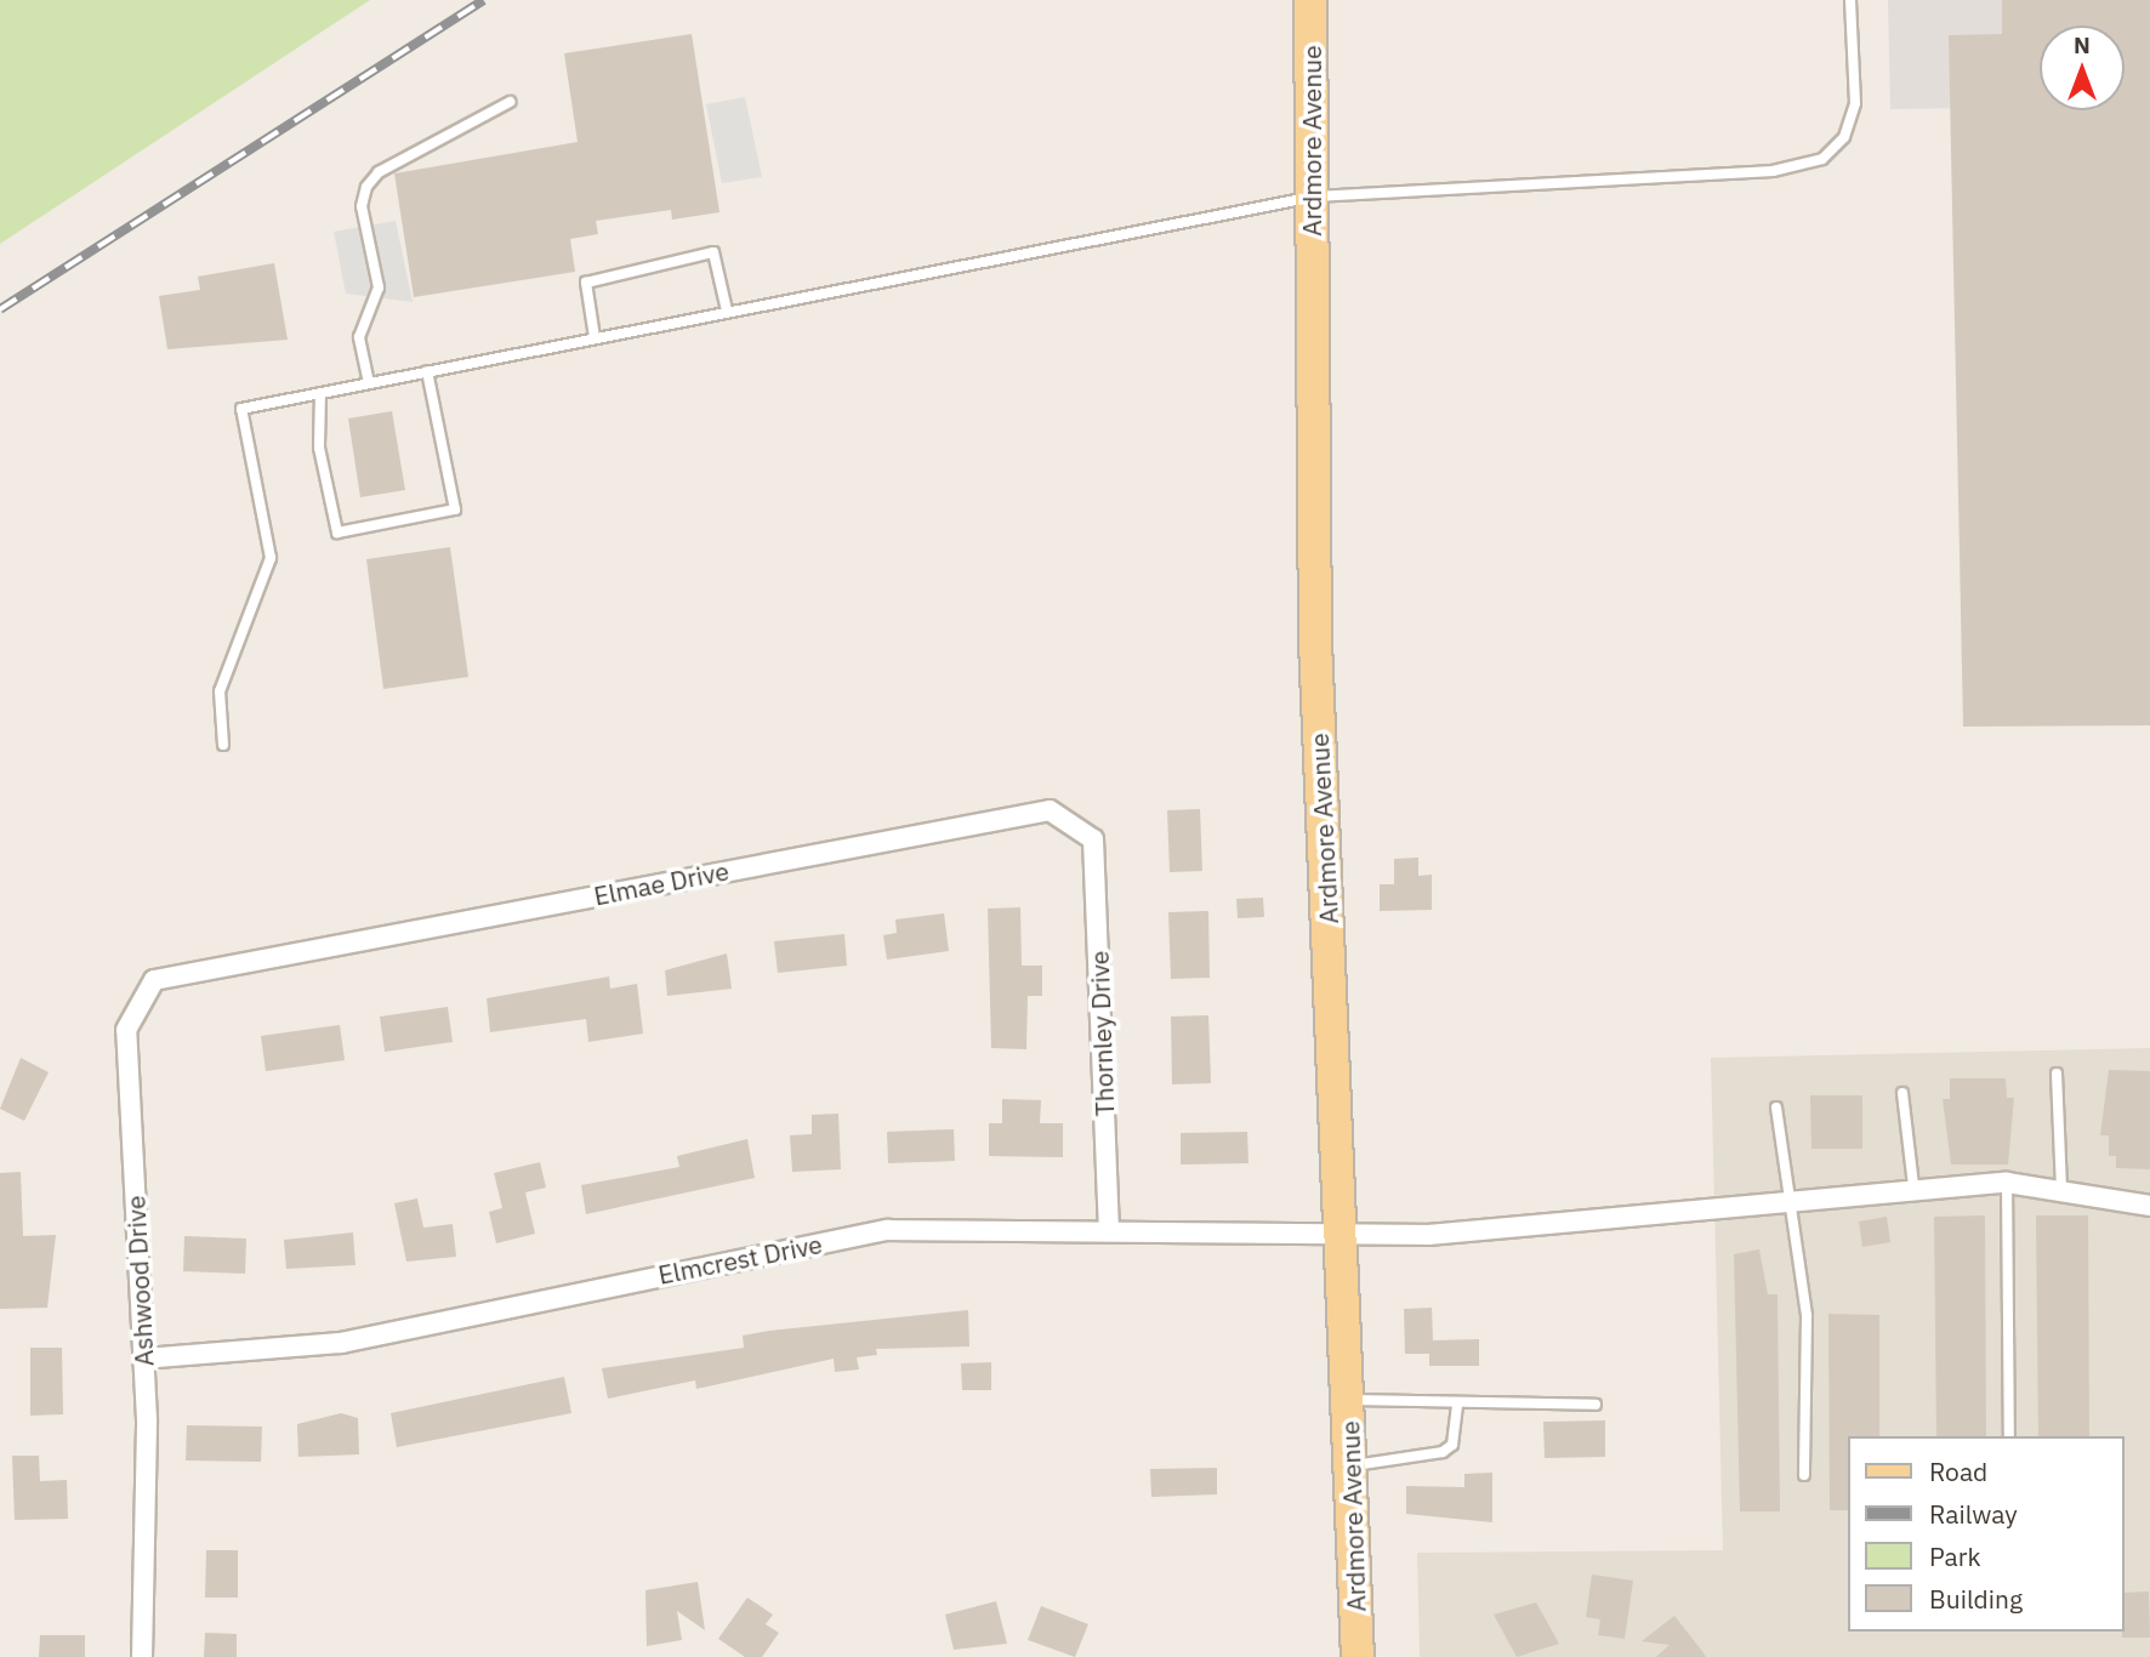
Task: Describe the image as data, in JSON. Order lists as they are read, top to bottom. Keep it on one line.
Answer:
{"streets":{"main road":["Ardmore Avenue"],"street":["Elmae Drive","Thornley Drive","Elmcrest Drive","Ashwood Drive"]},"crossings":[["Ardmore Avenue","Elmcrest Drive"],["Elmae Drive","Thornley Drive"],["Elmae Drive","Ashwood Drive"],["Thornley Drive","Elmcrest Drive"],["Elmcrest Drive","Ashwood Drive"]],"legend":["Road","Railway","Park","Building"],"north":"top"}
